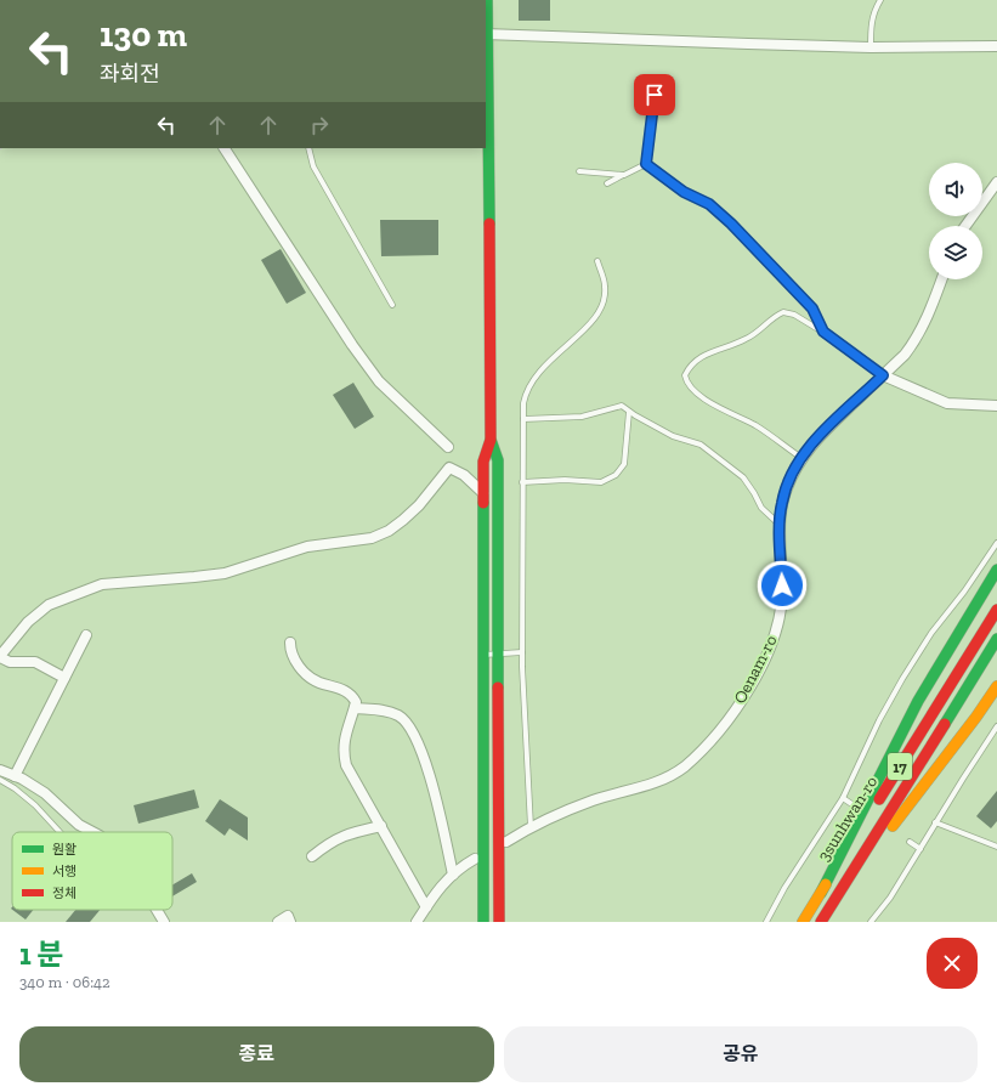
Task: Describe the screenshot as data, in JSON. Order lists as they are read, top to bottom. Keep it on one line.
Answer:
{"streets":{"main road":["17","3sunhwan-ro"],"street":["Oenam-ro"]},"legend":["원활","서행","정체"],"page":{"turn":["130 m","좌회전"],"heading":["1 분","340 m · 06:42"],"buttons":["종료","공유"]}}
